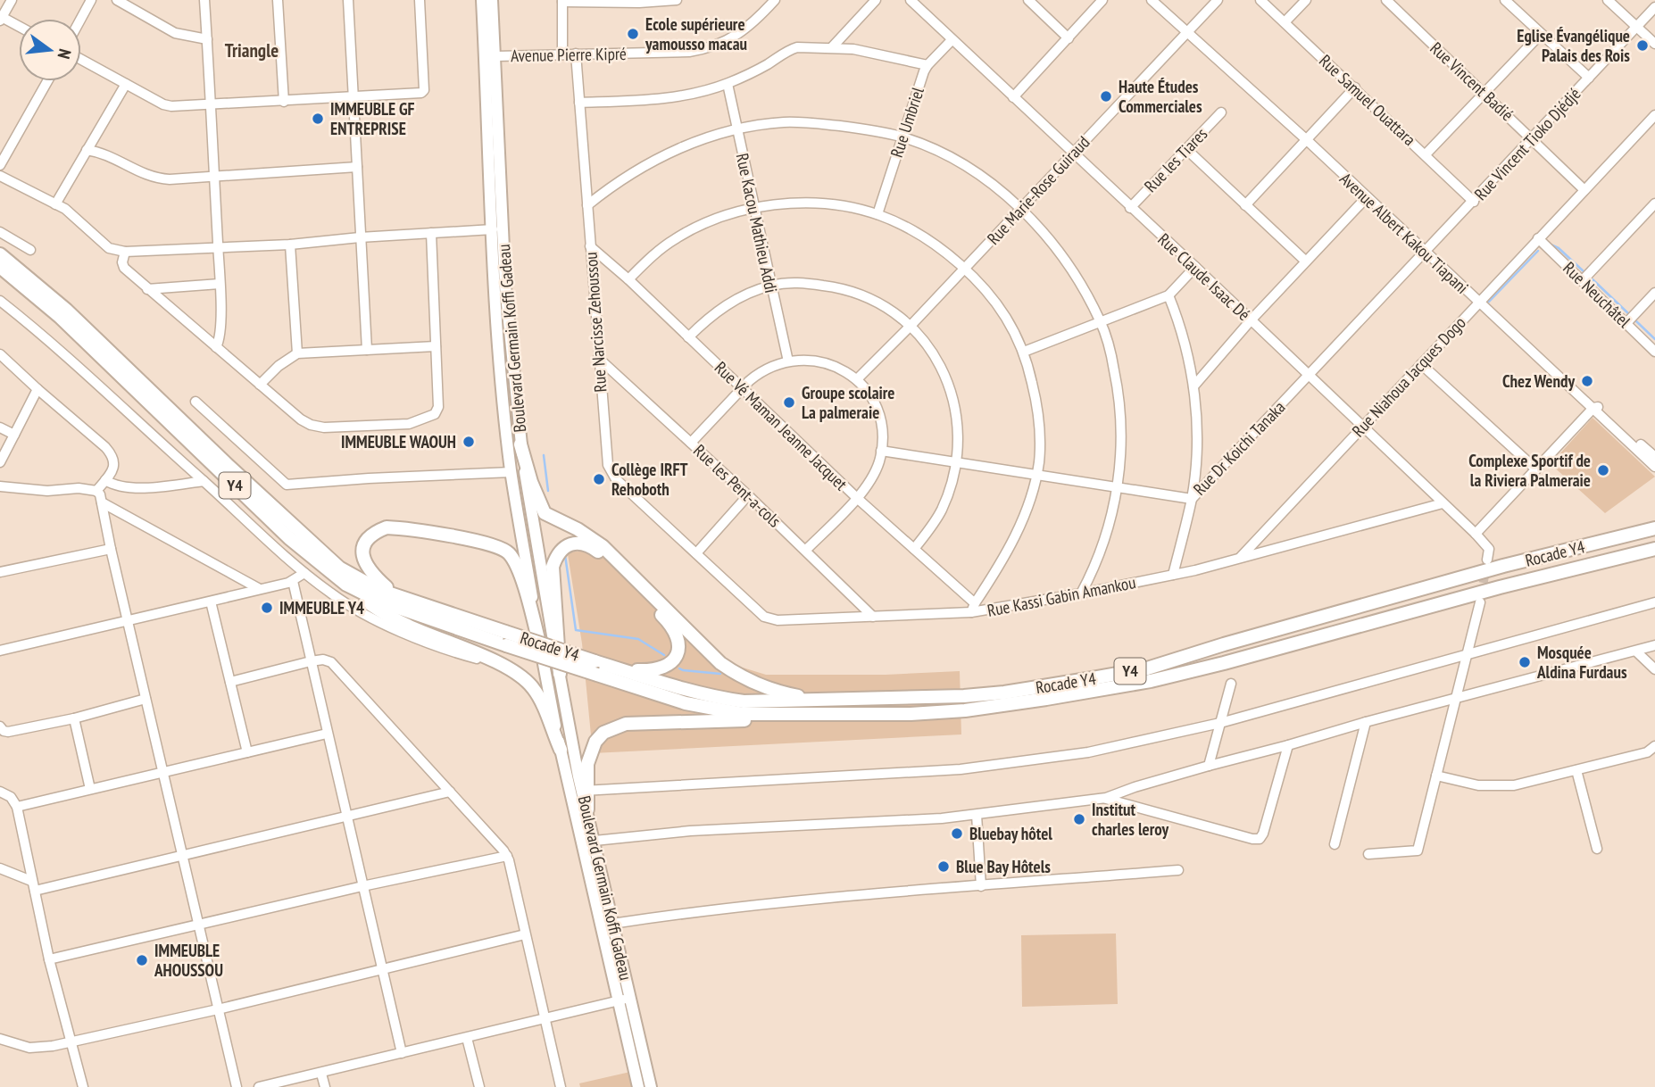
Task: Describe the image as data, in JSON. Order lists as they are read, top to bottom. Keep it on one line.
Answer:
{"streets":{"highway":["Y4","Rocade Y4"],"main road":["Boulevard Germain Koffi Gadeau"],"street":["Avenue Pierre Kipré","Rue Vincent Badié","Rue Samuel Ouattara","Rue Umbriel","Rue Vincent Tioko Djédjé","Rue les Tiares","Rue Marie-Rose Guiraud","Rue Kacou Mathieu Addi","Avenue Albert Kakou Tiapani","Rue Claude Isaac Dé","Rue Neuchâtel","Rue Narcisse Zehoussou","Rue Niahoua Jacques Dogo","Rue Vé Maman Jeanne Jacquet","Rue Dr Koichi Tanaka","Rue les Pent-a-cols","Rue Kassi Gabin Amankou"]},"crossings":[["Avenue Pierre Kipré","Rue Narcisse Zehoussou"],["Avenue Pierre Kipré","Boulevard Germain Koffi Gadeau"],["Rue Vincent Badié","Rue Vincent Tioko Djédjé"],["Rue Vincent Badié","Rue Niahoua Jacques Dogo"],["Rue Samuel Ouattara","Rue Vincent Tioko Djédjé"],["Rue Umbriel","Rue Claude Isaac Dé"],["Rue Vincent Tioko Djédjé","Avenue Albert Kakou Tiapani"],["Rue Vincent Tioko Djédjé","Rue Dr Koichi Tanaka"],["Rue les Tiares","Rue Claude Isaac Dé"],["Rue Marie-Rose Guiraud","Avenue Albert Kakou Tiapani"],["Rue Marie-Rose Guiraud","Rue Claude Isaac Dé"],["Avenue Albert Kakou Tiapani","Rue Niahoua Jacques Dogo"],["Avenue Albert Kakou Tiapani","Rue Dr Koichi Tanaka"],["Rue Claude Isaac Dé","Rue Niahoua Jacques Dogo"],["Rue Claude Isaac Dé","Rue Dr Koichi Tanaka"],["Rue Claude Isaac Dé","Rue Kassi Gabin Amankou"],["Rue Neuchâtel","Rue Niahoua Jacques Dogo"],["Rue Narcisse Zehoussou","Rue Vé Maman Jeanne Jacquet"],["Rue Narcisse Zehoussou","Rue les Pent-a-cols"],["Rue Narcisse Zehoussou","Rue Kassi Gabin Amankou"],["Rue Niahoua Jacques Dogo","Rue Kassi Gabin Amankou"],["Rue Vé Maman Jeanne Jacquet","Rue Kassi Gabin Amankou"],["Y4","Rocade Y4"],["Rue les Pent-a-cols","Rue Kassi Gabin Amankou"]],"districts":["Triangle"],"places":["Ecole supérieure yamousso macau","Eglise Évangélique Palais des Rois","Haute Études Commerciales","IMMEUBLE GF ENTREPRISE","Chez Wendy","Groupe scolaire La palmeraie","IMMEUBLE WAOUH","Complexe Sportif de la Riviera Palmeraie","Collège IRFT Rehoboth","IMMEUBLE Y4","Mosquée Aldina Furdaus","Institut charles leroy","Bluebay hôtel","Blue Bay Hôtels","IMMEUBLE AHOUSSOU"],"north":"right"}
